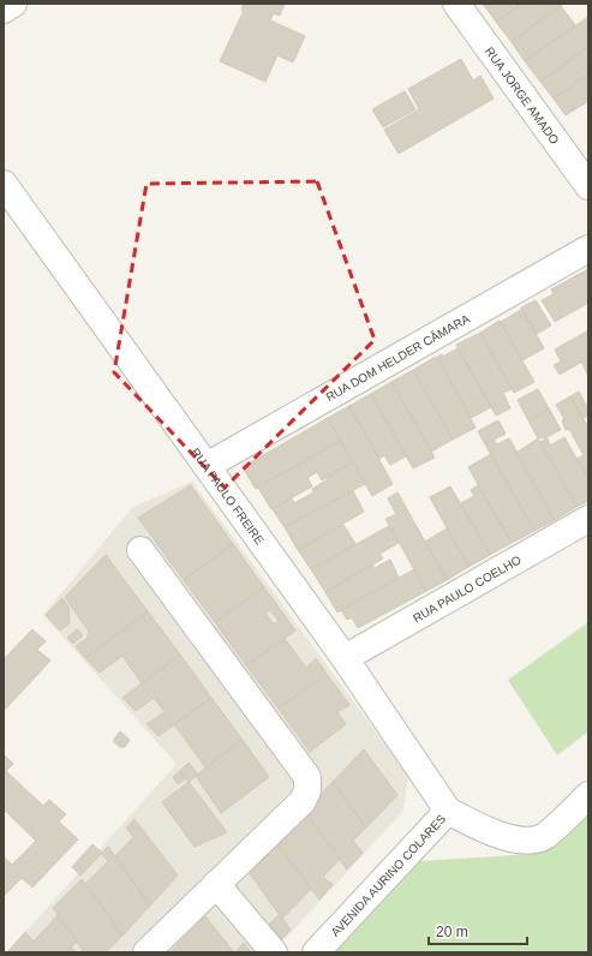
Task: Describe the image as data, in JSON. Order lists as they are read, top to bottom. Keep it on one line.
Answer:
{"streets":{"street":["RUA JORGE AMADO","RUA DOM HELDER CÂMARA","RUA PAULO FREIRE","RUA PAULO COELHO","AVENIDA AURINO COLARES"]},"crossings":[["RUA DOM HELDER CÂMARA","RUA PAULO FREIRE"],["RUA PAULO FREIRE","RUA PAULO COELHO"],["RUA PAULO FREIRE","AVENIDA AURINO COLARES"]],"scale_bar":"20 m"}
